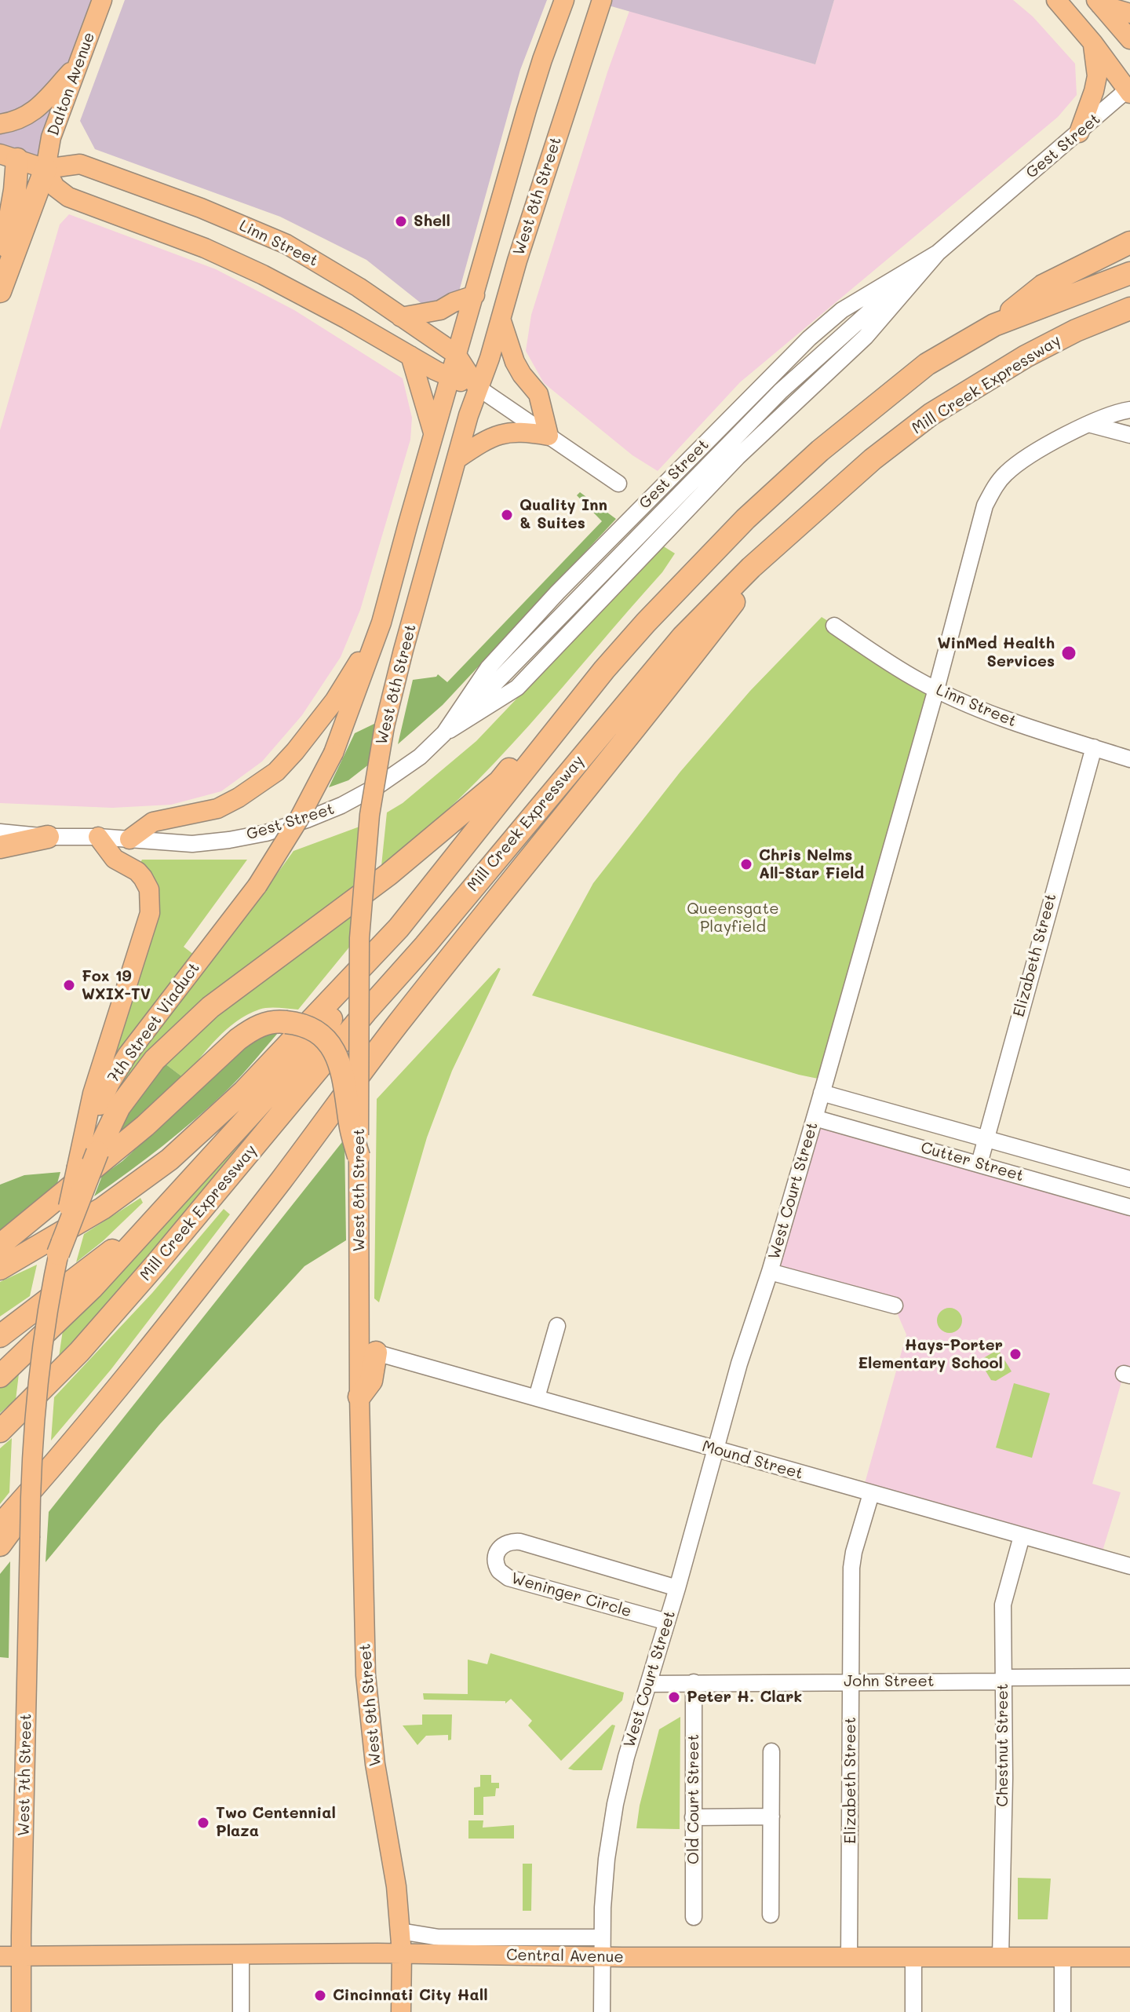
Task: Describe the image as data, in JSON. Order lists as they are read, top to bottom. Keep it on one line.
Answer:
{"streets":{"highway":["Mill Creek Expressway"],"main road":["Dalton Avenue","West 8th Street","Linn Street","7th Street Viaduct","West 9th Street","West 7th Street","Central Avenue"],"street":["Gest Street","Elizabeth Street","Cutter Street","West Court Street","Mound Street","Weninger Circle","John Street","Chestnut Street","Old Court Street"]},"crossings":[["Dalton Avenue","Linn Street"],["West 8th Street","Linn Street"],["West 8th Street","7th Street Viaduct"],["West 8th Street","West 9th Street"],["Linn Street","Elizabeth Street"],["Linn Street","West Court Street"],["Elizabeth Street","Cutter Street"],["Elizabeth Street","Mound Street"],["Elizabeth Street","John Street"],["Elizabeth Street","Central Avenue"],["7th Street Viaduct","West 7th Street"],["Cutter Street","West Court Street"],["West Court Street","Mound Street"],["West Court Street","Weninger Circle"],["West Court Street","John Street"],["West Court Street","Central Avenue"],["Mound Street","Chestnut Street"],["John Street","Chestnut Street"],["John Street","Old Court Street"],["West 9th Street","Central Avenue"],["Chestnut Street","Central Avenue"],["West 7th Street","Central Avenue"]],"parks":["Queensgate Playfield"],"places":["Shell","Quality Inn & Suites","WinMed Health Services","Chris Nelms All-Star Field","Fox 19 WXIX-TV","Hays-Porter Elementary School","Peter H. Clark","Two Centennial Plaza","Cincinnati City Hall"]}
